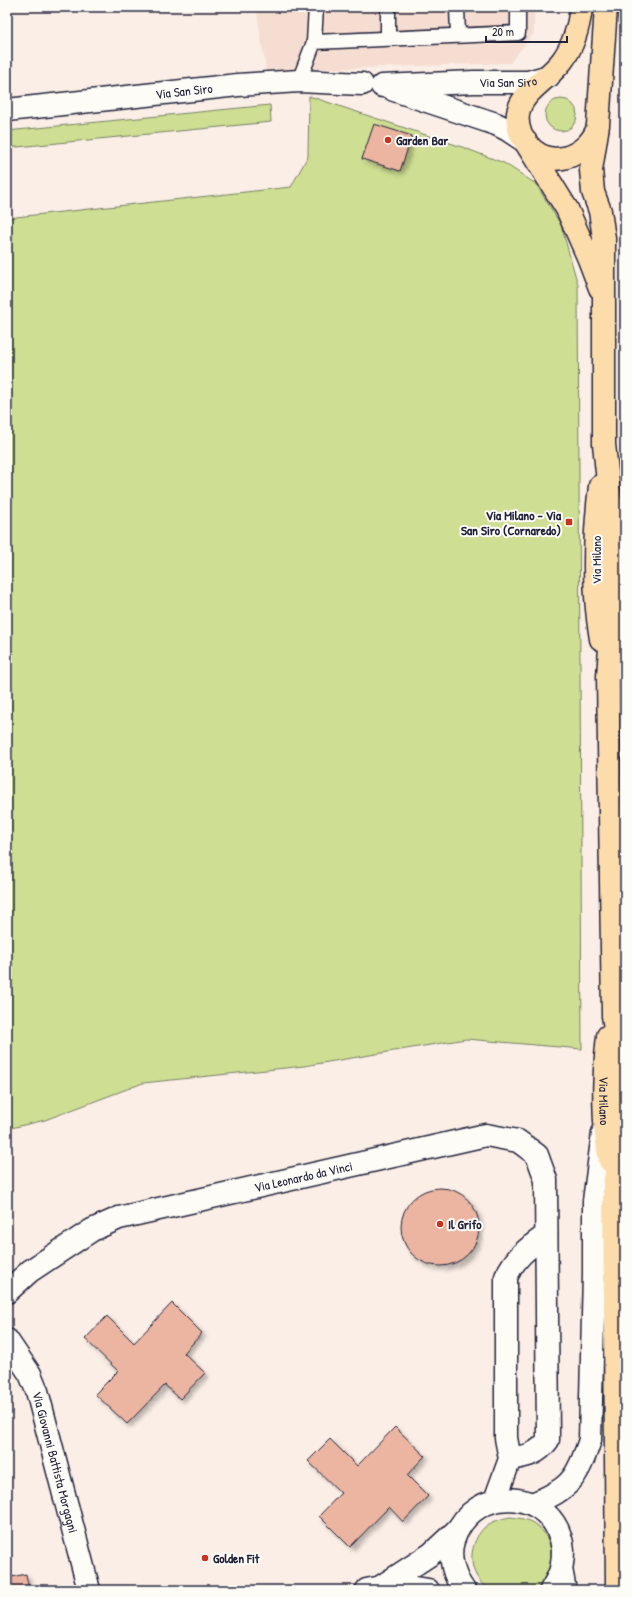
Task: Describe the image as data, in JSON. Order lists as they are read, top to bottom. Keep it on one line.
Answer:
{"streets":{"main road":["Via Milano"],"street":["Via San Siro","Via Leonardo da Vinci","Via Giovanni Battista Morgagni"]},"places":{"other":["Garden Bar","Il Grifo","Golden Fit"],"transit":["Via Milano - Via San Siro (Cornaredo)"]},"scale_bar":"20 m"}
